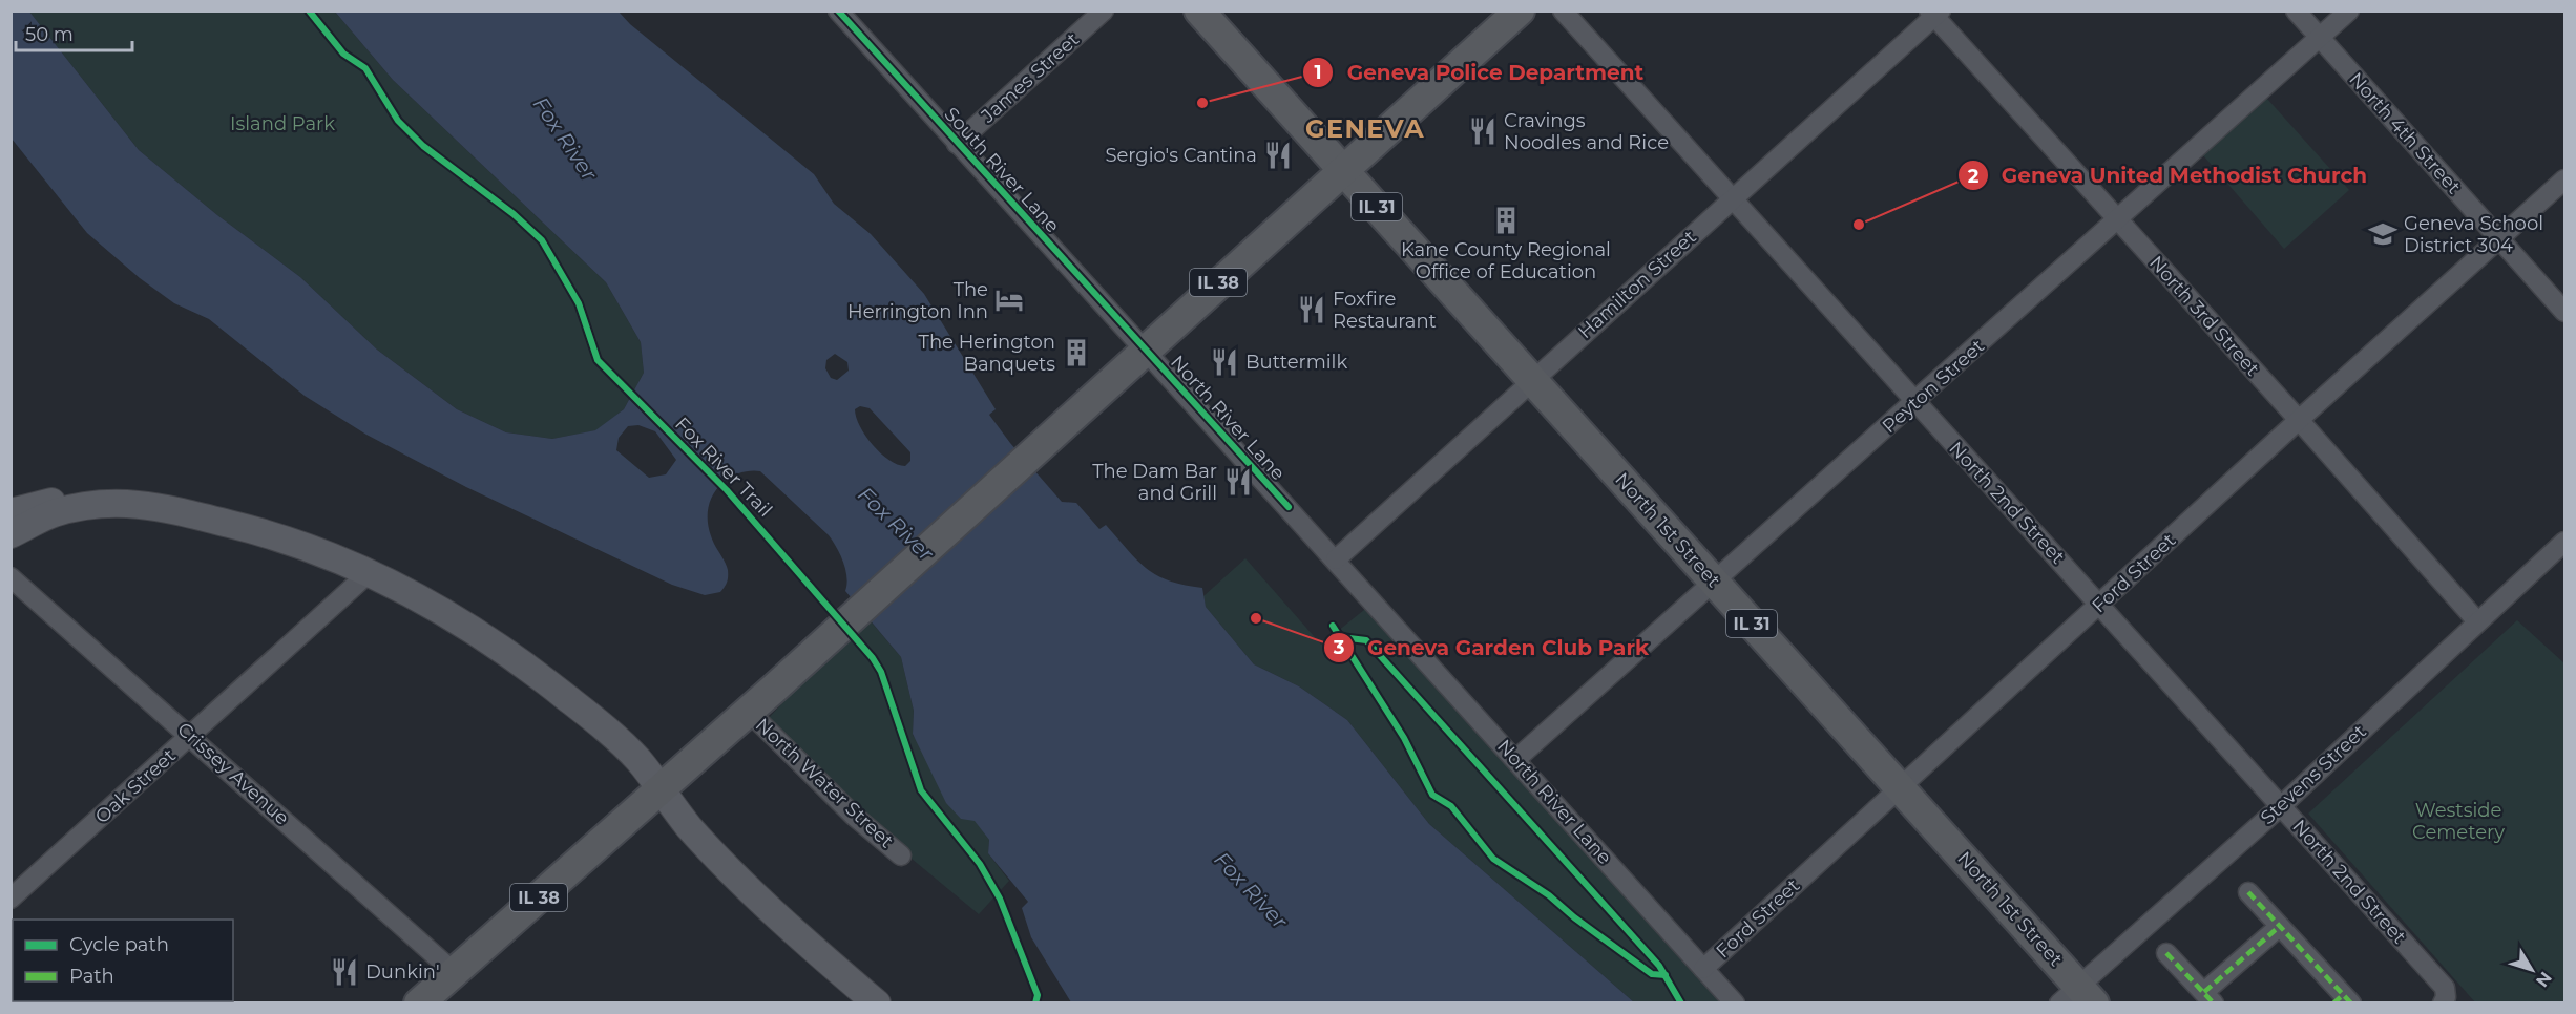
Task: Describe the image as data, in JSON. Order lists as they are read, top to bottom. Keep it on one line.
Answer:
{"streets":{"main road":["IL 31","IL 38","North 1st Street"],"street":["James Street","North 4th Street","South River Lane","Hamilton Street","North 3rd Street","Peyton Street","North River Lane","North 2nd Street","Ford Street","Crissey Avenue","Stevens Street","North Water Street","Oak Street"],"cycle path":["Fox River Trail"]},"crossings":[["James Street","South River Lane"],["North 4th Street","Peyton Street"],["North 4th Street","Ford Street"],["South River Lane","IL 38"],["South River Lane","North River Lane"],["IL 31","IL 38"],["IL 31","North 1st Street"],["IL 38","North River Lane"],["IL 38","North 1st Street"],["IL 38","Crissey Avenue"],["IL 38","North Water Street"],["Hamilton Street","North 3rd Street"],["Hamilton Street","North River Lane"],["Hamilton Street","North 2nd Street"],["Hamilton Street","North 1st Street"],["North 3rd Street","Peyton Street"],["North 3rd Street","Ford Street"],["North 3rd Street","Stevens Street"],["Peyton Street","North River Lane"],["Peyton Street","North 2nd Street"],["Peyton Street","North 1st Street"],["North River Lane","Ford Street"],["North 2nd Street","Ford Street"],["North 2nd Street","Stevens Street"],["North 1st Street","Ford Street"],["North 1st Street","Stevens Street"],["Crissey Avenue","Oak Street"]],"districts":["GENEVA"],"water":["Fox River"],"parks":["Island Park","Westside Cemetery"],"places":{"other":["Geneva Police Department","Geneva United Methodist Church","Geneva Garden Club Park"],"restaurant":["Cravings Noodles and Rice","Sergio's Cantina","Foxfire Restaurant","Buttermilk","The Dam Bar and Grill","Dunkin'"],"building":["Kane County Regional Office of Education","The Herington Banquets"],"school or university":["Geneva School District 304"],"hotel":["The Herrington Inn"]},"legend":["Cycle path","Path"],"scale_bar":"50 m","north":"bottom right"}
